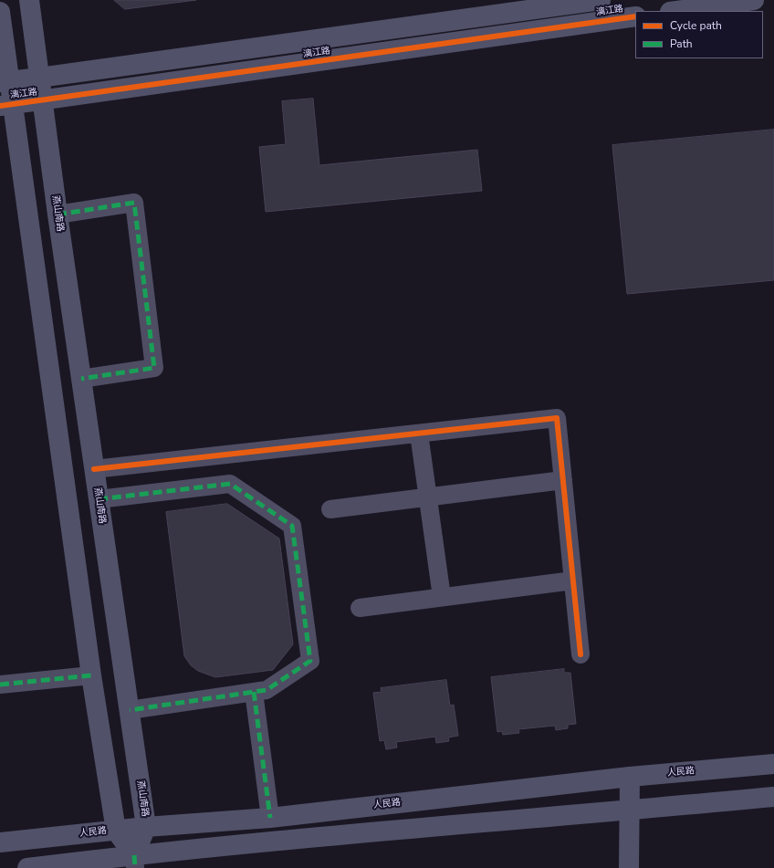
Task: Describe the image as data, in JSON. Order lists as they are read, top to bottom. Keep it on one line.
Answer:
{"streets":{"main road":["漓江路","燕山南路","人民路"]},"crossings":[["漓江路","燕山南路"],["燕山南路","人民路"]],"legend":["Cycle path","Path"]}
